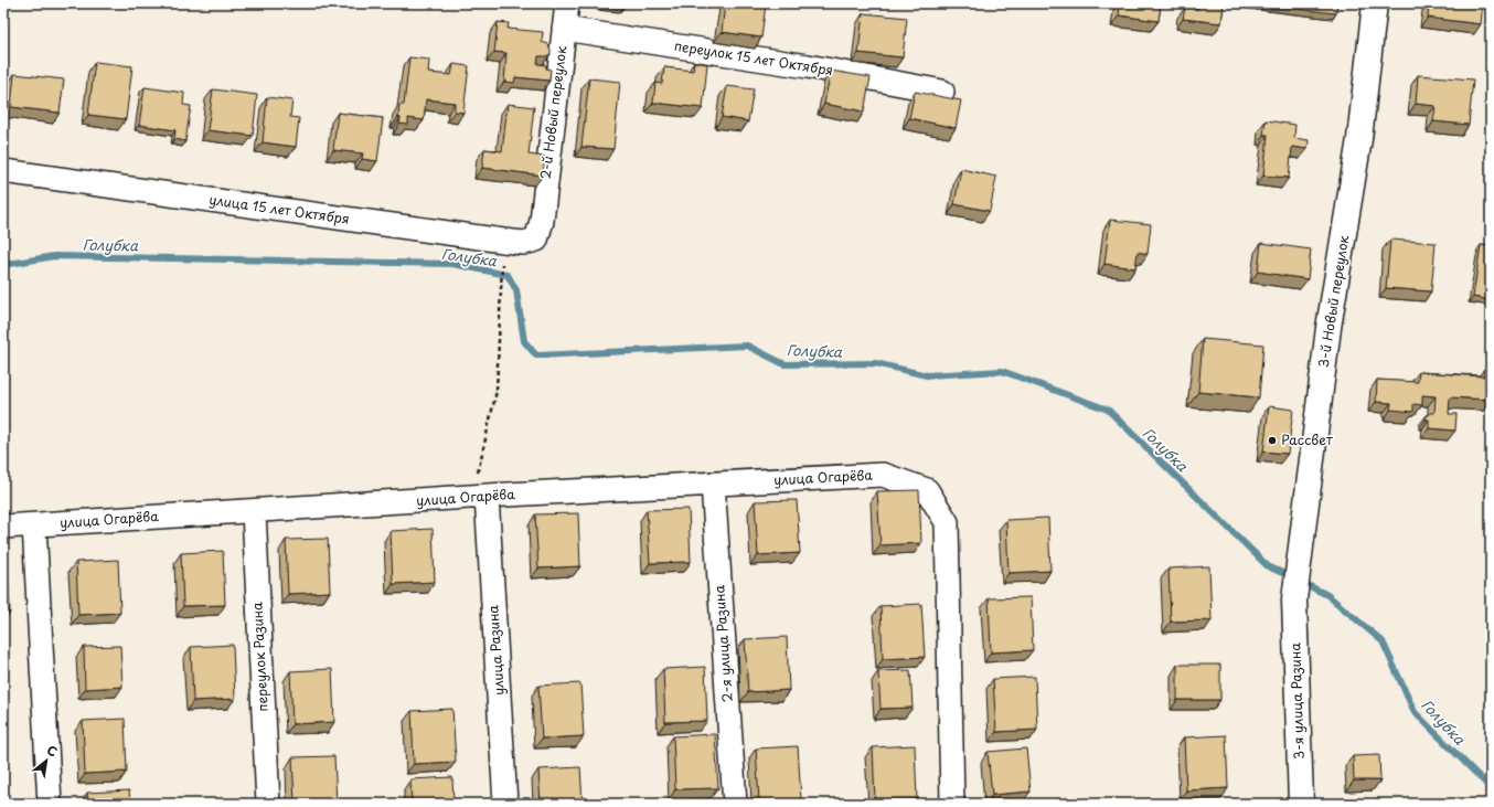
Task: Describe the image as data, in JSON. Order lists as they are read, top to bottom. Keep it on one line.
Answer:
{"streets":{"street":["переулок 15 лет Октября","2-й Новый переулок","улица 15 лет Октября","3-й Новый переулок","улица Огарёва","2-я улица Разина","улица Разина","переулок Разина","3-я улица Разина"]},"crossings":[["переулок 15 лет Октября","2-й Новый переулок"],["2-й Новый переулок","улица 15 лет Октября"],["3-й Новый переулок","3-я улица Разина"],["улица Огарёва","2-я улица Разина"],["улица Огарёва","улица Разина"],["улица Огарёва","переулок Разина"]],"water":["Голубка"],"places":["Рассвет"],"north":"top right"}
